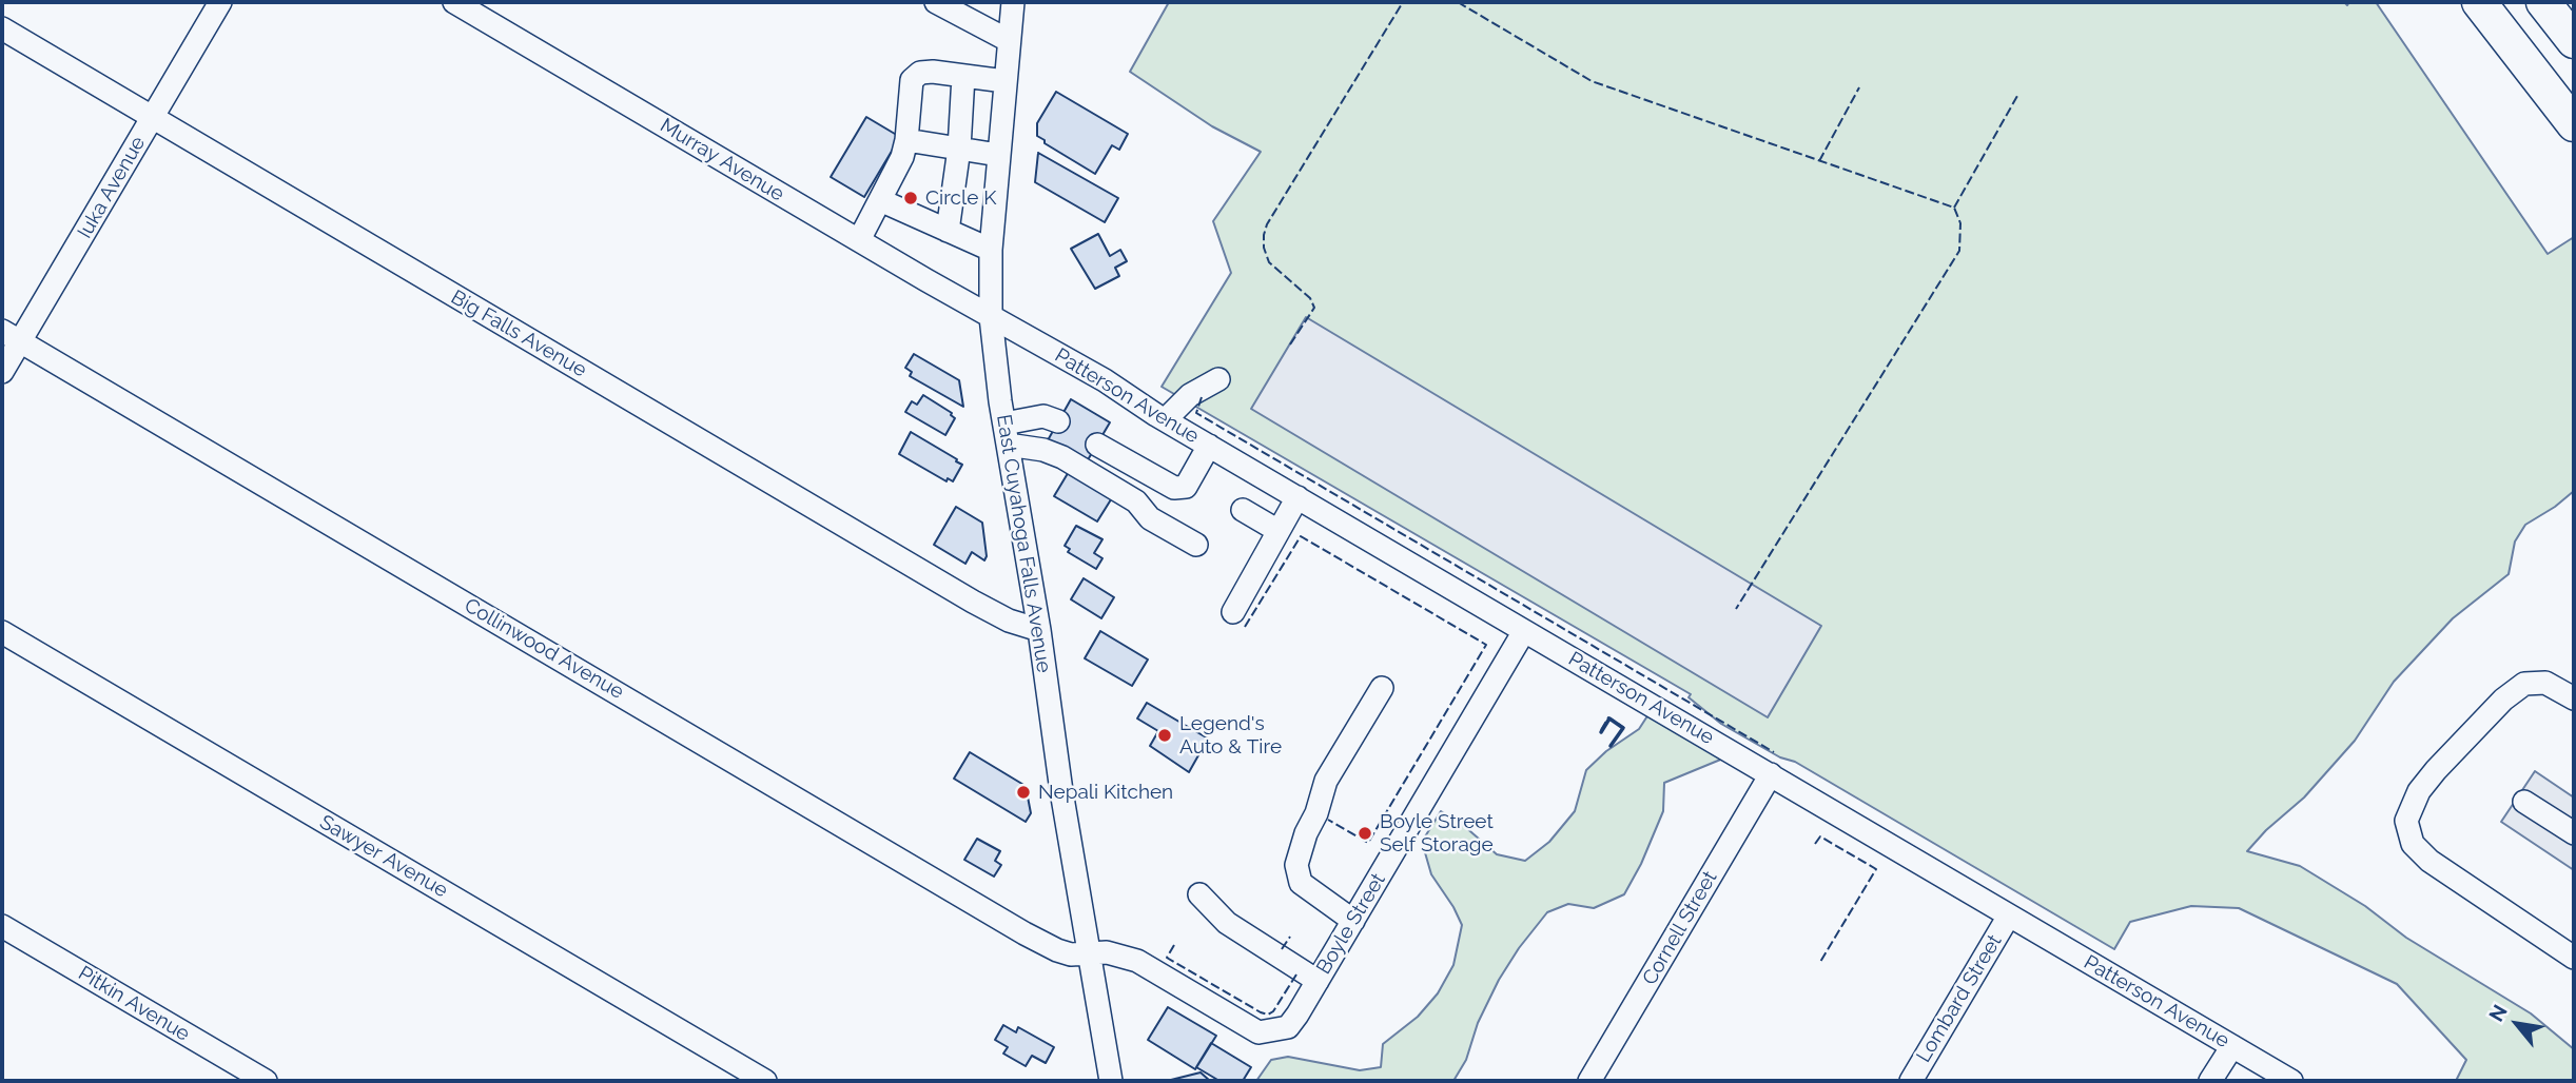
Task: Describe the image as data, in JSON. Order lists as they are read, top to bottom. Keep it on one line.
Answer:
{"streets":{"street":["Murray Avenue","Iuka Avenue","Big Falls Avenue","Patterson Avenue","East Cuyahoga Falls Avenue","Collinwood Avenue","Sawyer Avenue","Boyle Street","Cornell Street","Lombard Street","Pitkin Avenue"]},"crossings":[["Murray Avenue","Patterson Avenue"],["Murray Avenue","East Cuyahoga Falls Avenue"],["Iuka Avenue","Big Falls Avenue"],["Iuka Avenue","Collinwood Avenue"],["Big Falls Avenue","East Cuyahoga Falls Avenue"],["Patterson Avenue","East Cuyahoga Falls Avenue"],["Patterson Avenue","Boyle Street"],["Patterson Avenue","Cornell Street"],["Patterson Avenue","Lombard Street"],["East Cuyahoga Falls Avenue","Collinwood Avenue"],["East Cuyahoga Falls Avenue","Boyle Street"],["Collinwood Avenue","Boyle Street"]],"places":["Circle K","Legend's Auto & Tire","Nepali Kitchen","Boyle Street Self Storage"],"north":"top left"}
